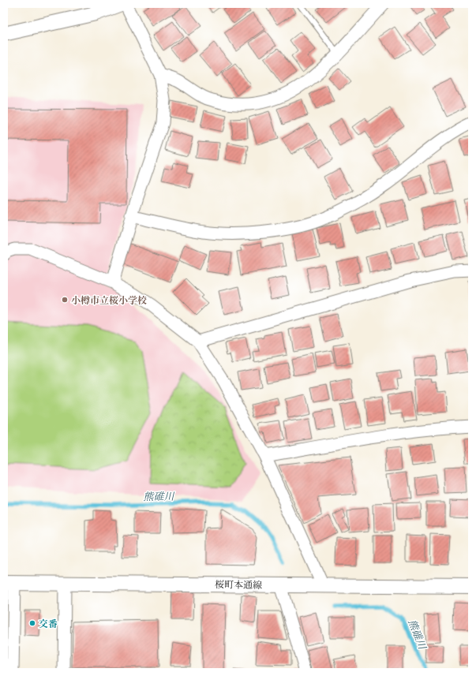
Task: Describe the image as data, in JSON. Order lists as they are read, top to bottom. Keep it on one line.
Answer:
{"streets":{"street":["桜町本通線"]},"water":["熊碓川"],"places":["小樽市立桜小学校","交番"]}
